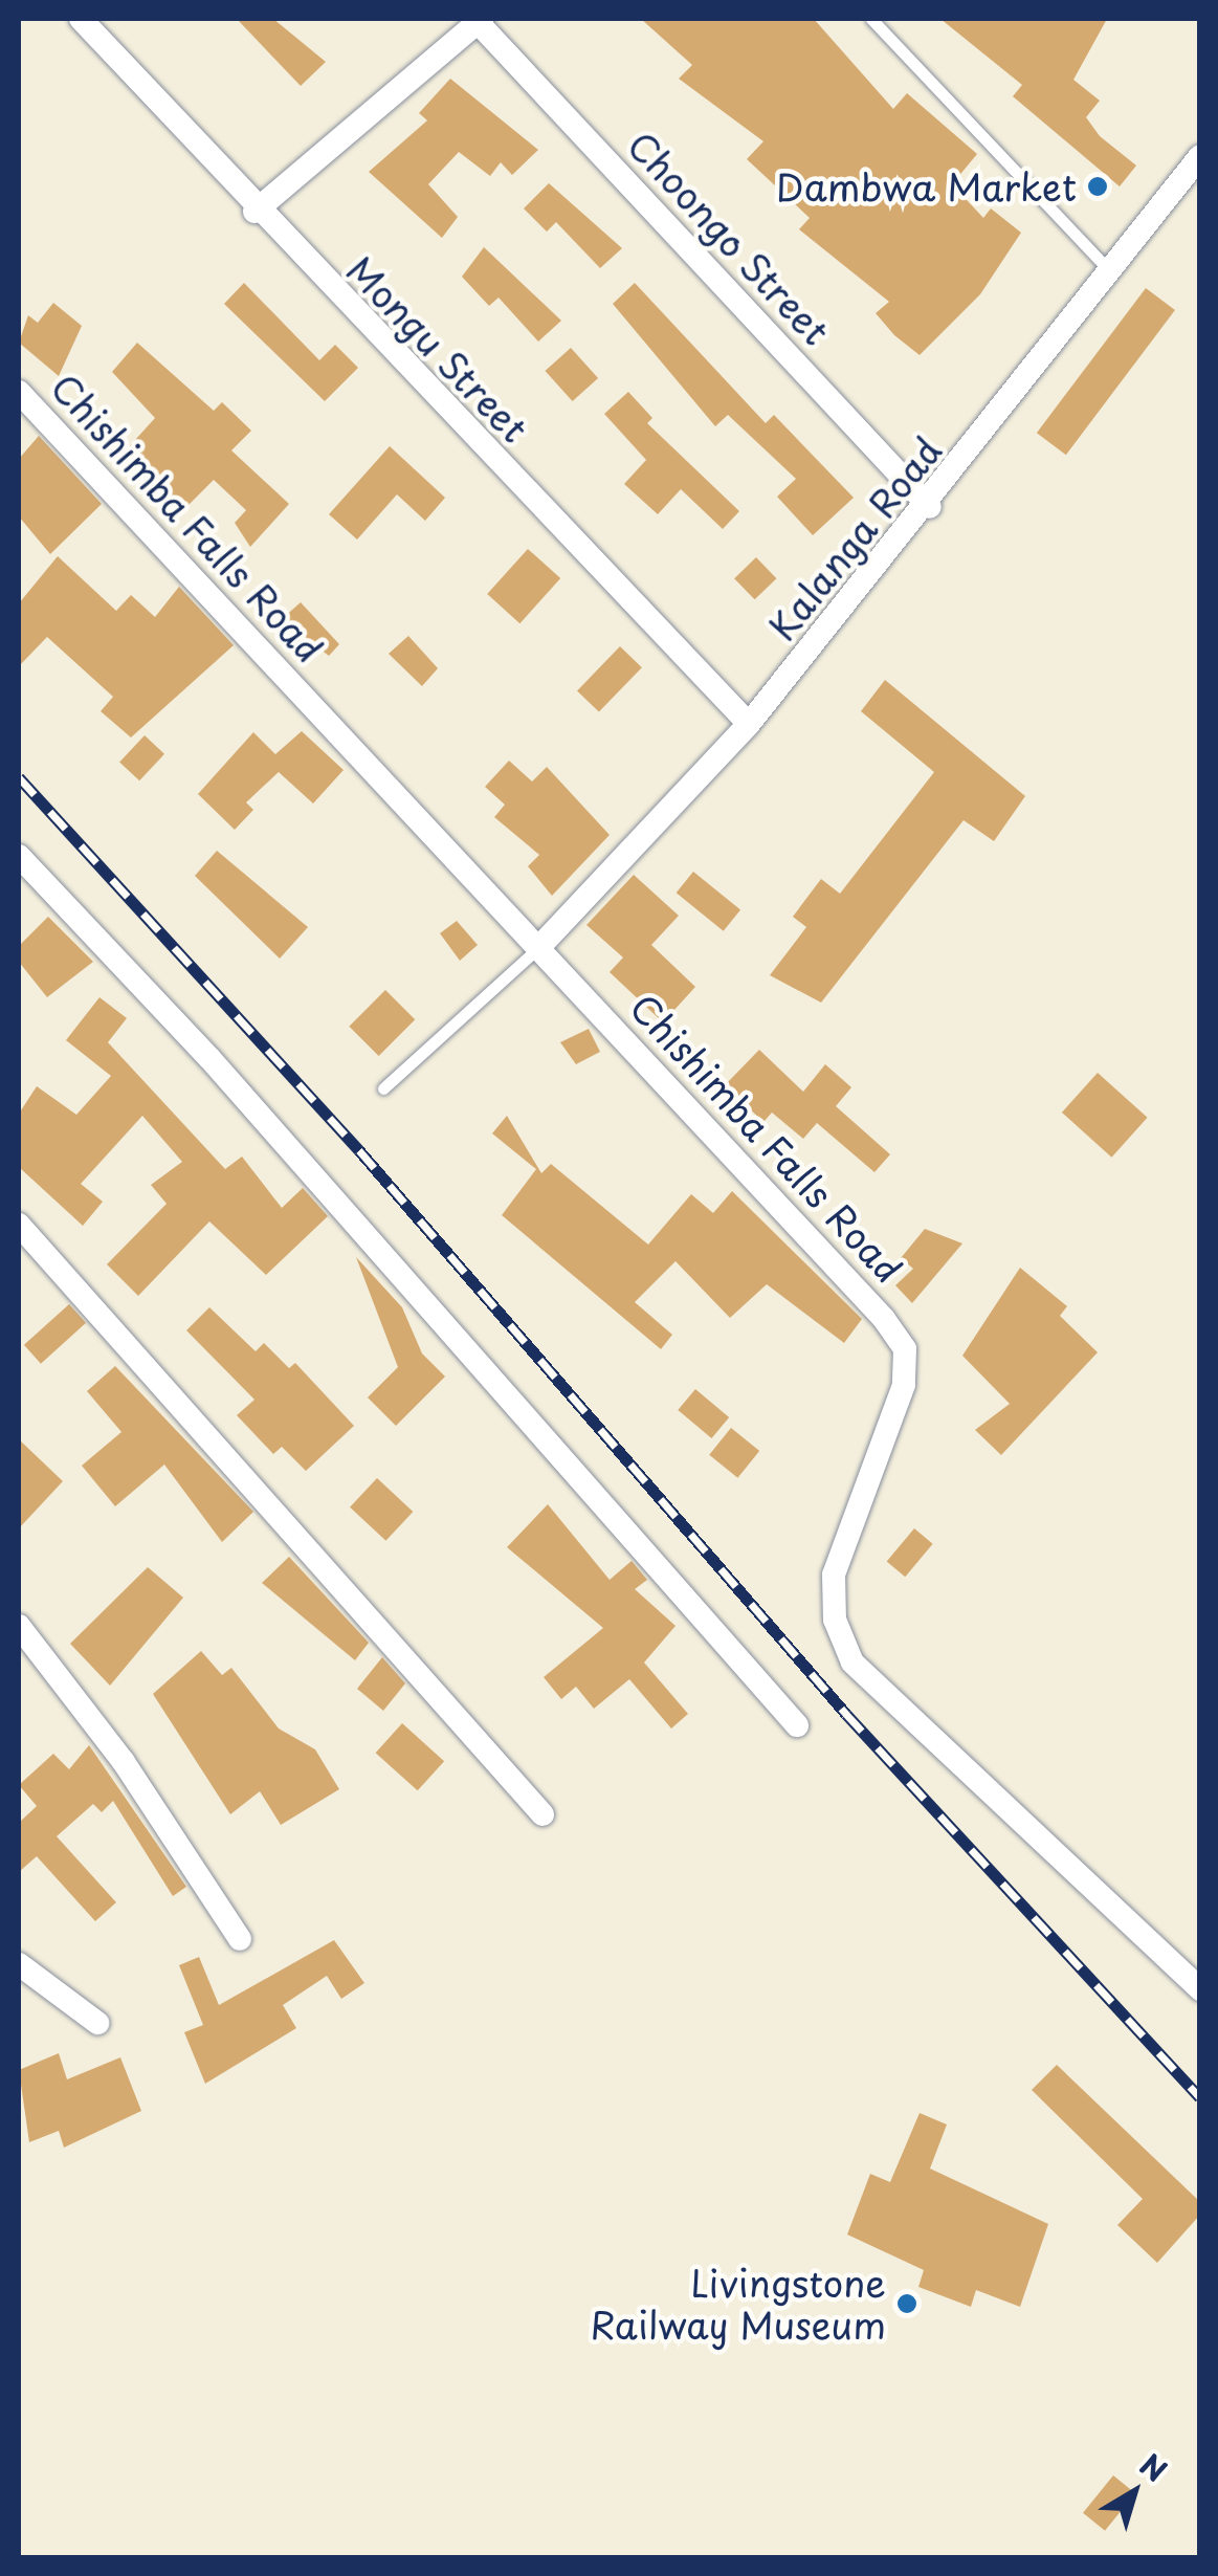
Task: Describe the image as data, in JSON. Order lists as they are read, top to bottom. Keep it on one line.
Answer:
{"streets":{"street":["Choongo Street","Mongu Street","Chishimba Falls Road","Kalanga Road"]},"crossings":[["Choongo Street","Kalanga Road"],["Mongu Street","Kalanga Road"],["Chishimba Falls Road","Kalanga Road"]],"places":["Dambwa Market","Livingstone Railway Museum"],"north":"top right"}
